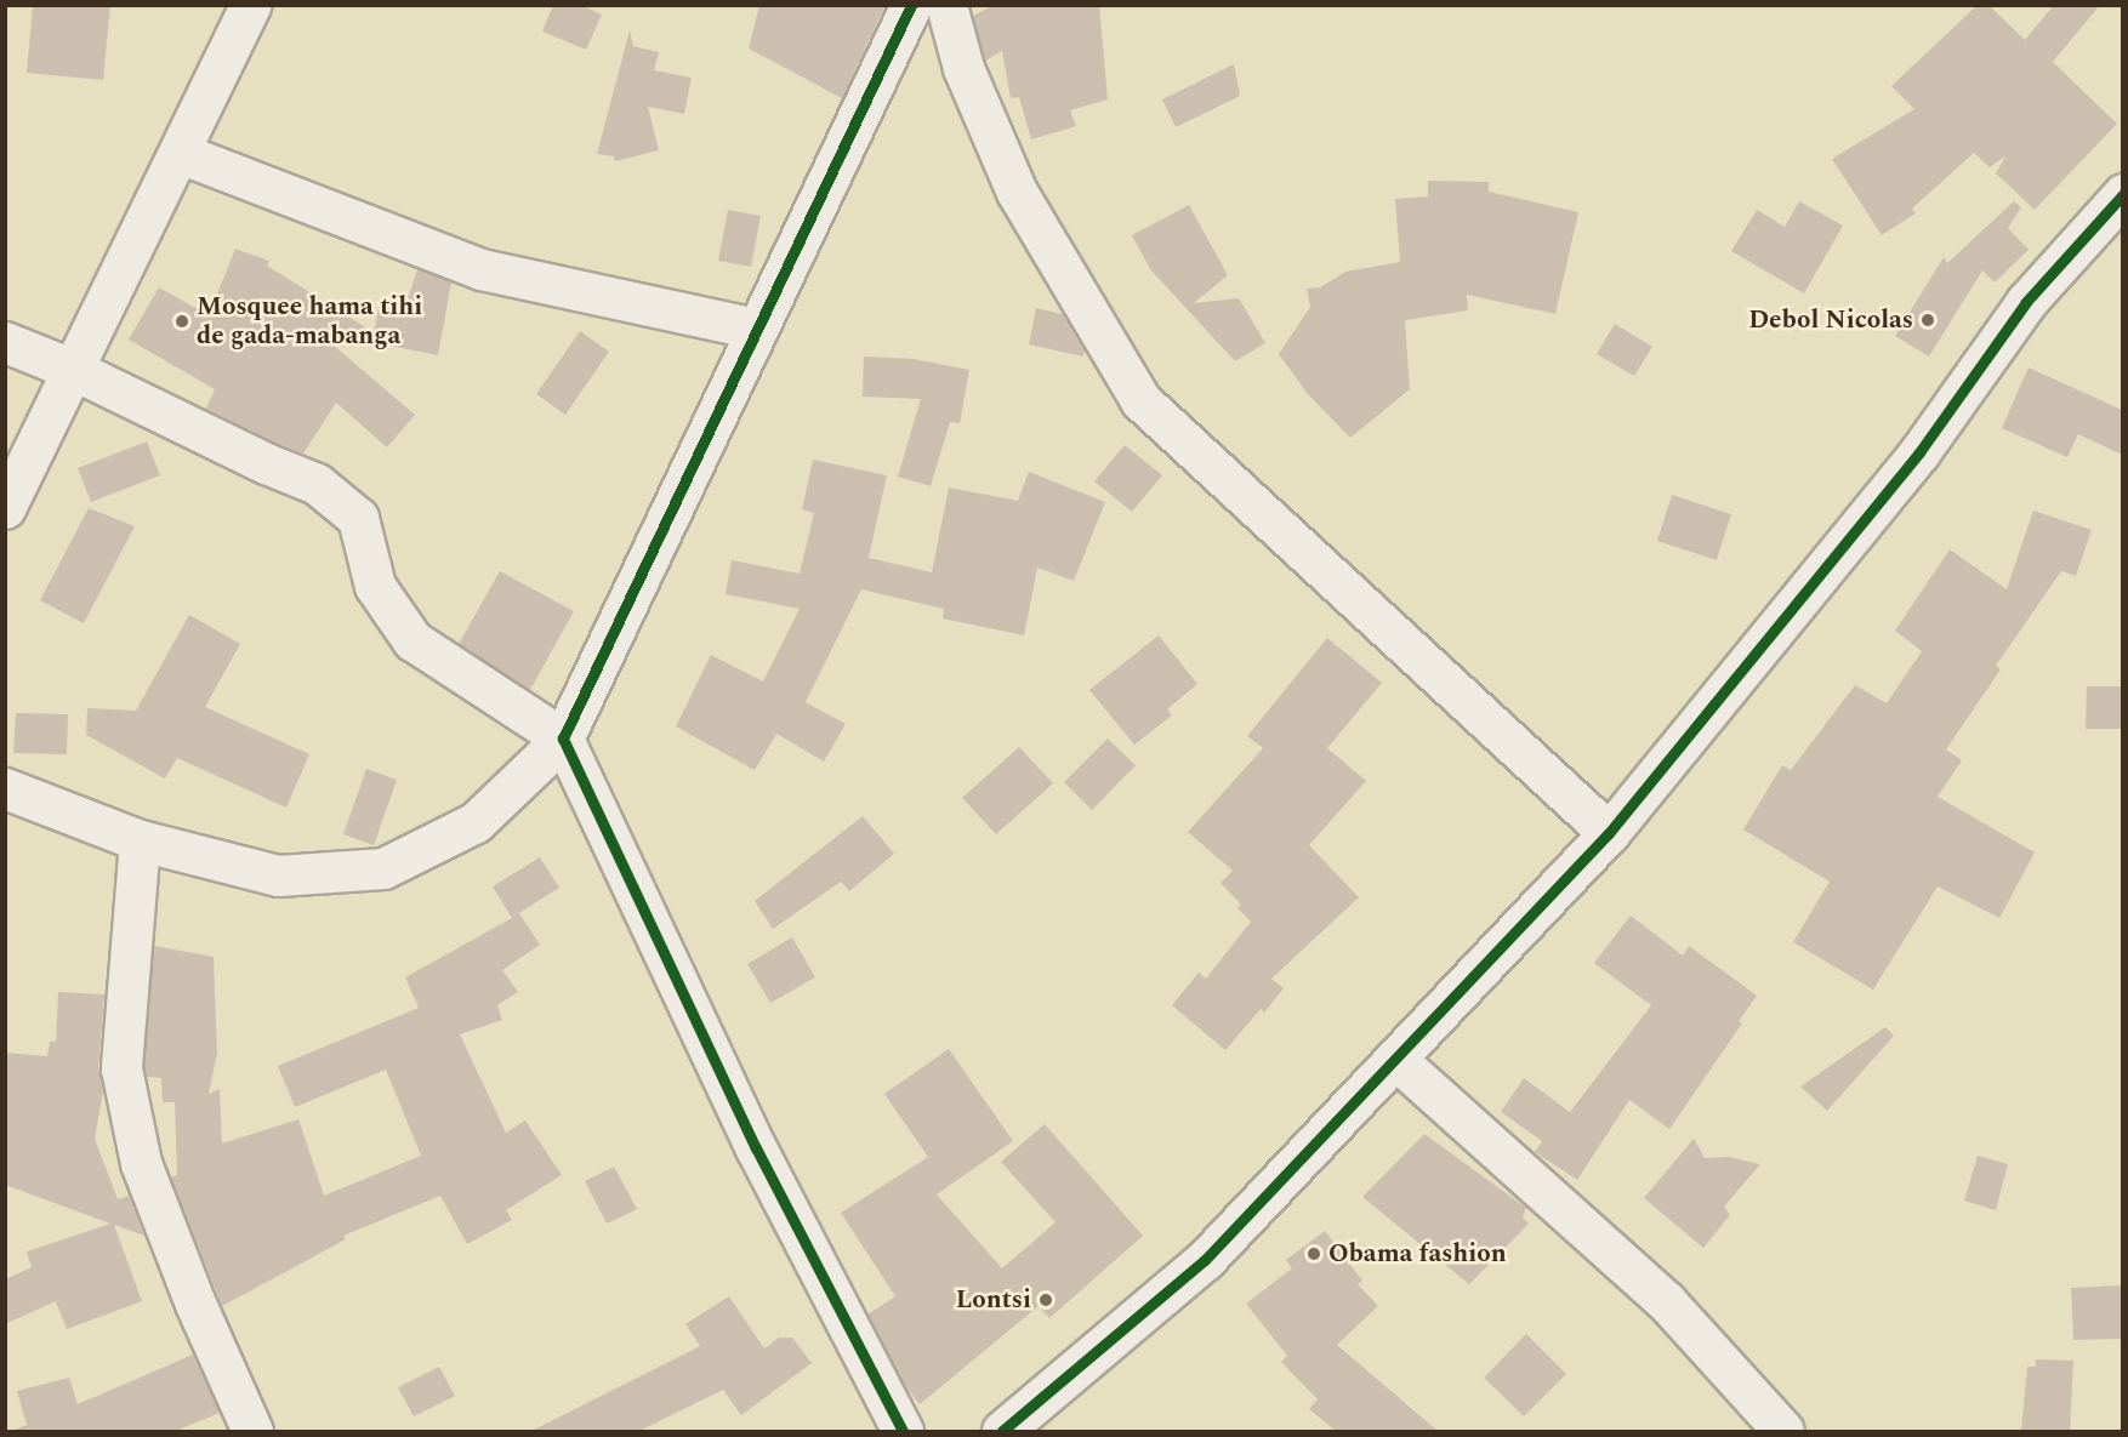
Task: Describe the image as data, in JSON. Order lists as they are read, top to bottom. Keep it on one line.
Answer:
{"places":["Debol Nicolas","Mosquee hama tihi de gada-mabanga","Obama fashion","Lontsi"]}
